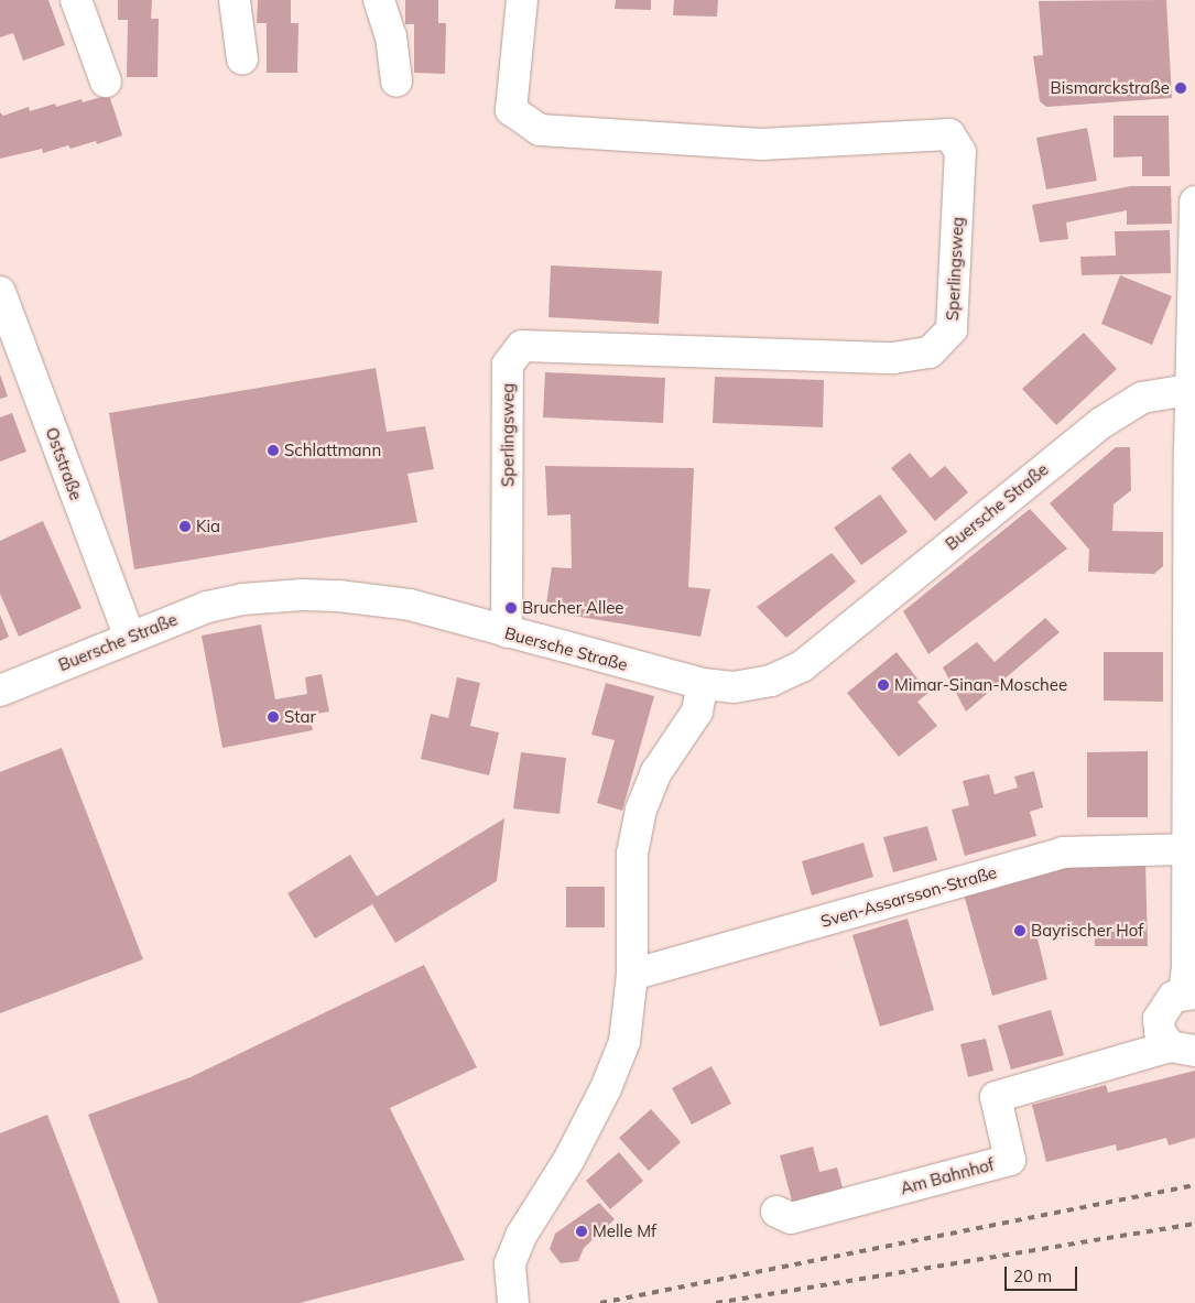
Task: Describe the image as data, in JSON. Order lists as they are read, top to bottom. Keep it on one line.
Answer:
{"streets":{"street":["Sperlingsweg","Oststraße","Buersche Straße","Sven-Assarsson-Straße","Am Bahnhof"]},"crossings":[["Sperlingsweg","Buersche Straße"],["Oststraße","Buersche Straße"]],"places":["Bismarckstraße","Schlattmann","Kia","Brucher Allee","Mimar-Sinan-Moschee","Star","Bayrischer Hof","Melle Mf"],"scale_bar":"20 m"}
